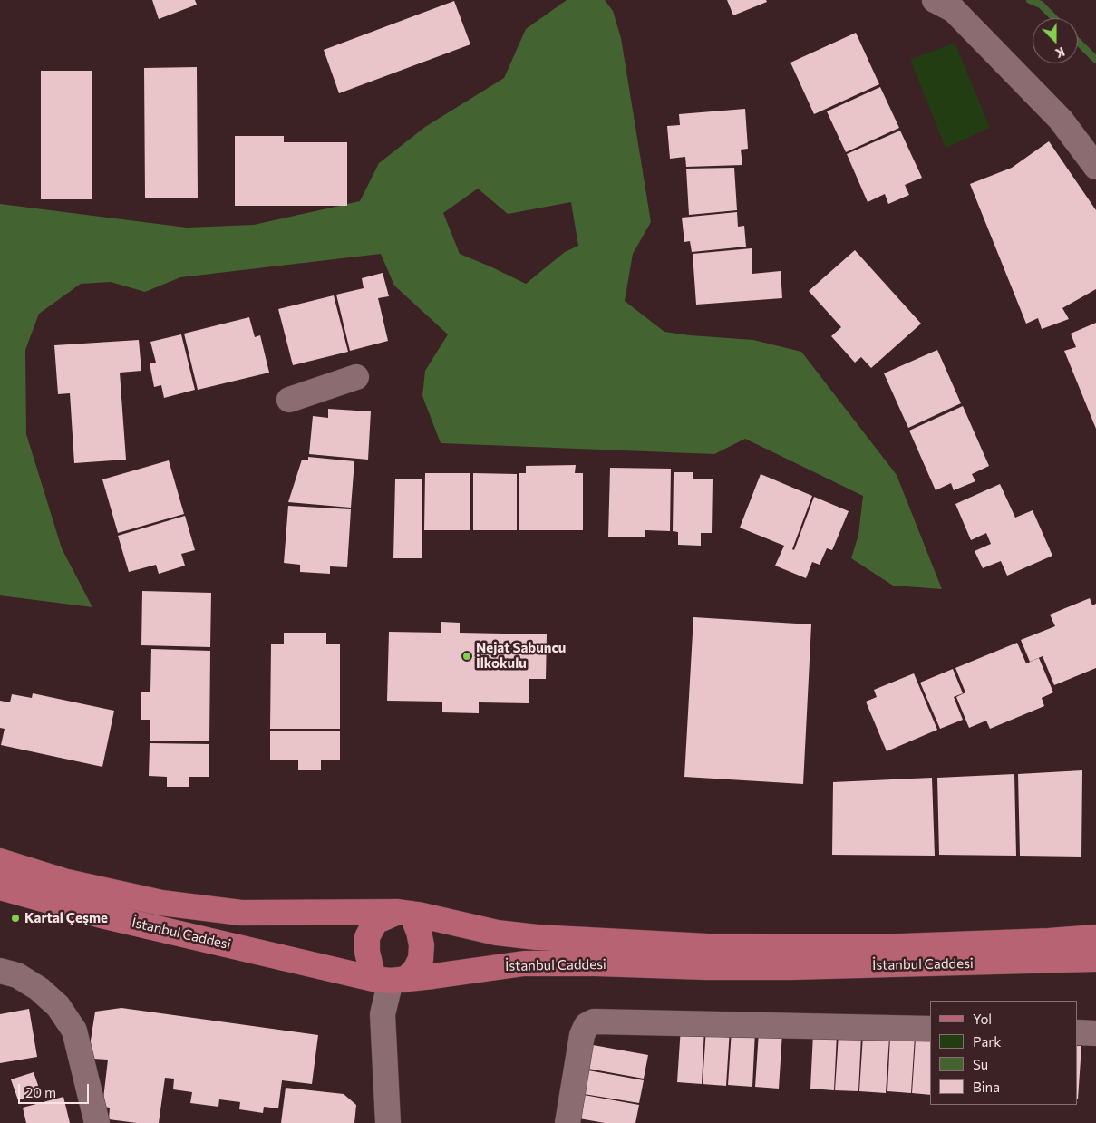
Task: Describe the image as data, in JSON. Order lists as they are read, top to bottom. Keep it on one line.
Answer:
{"streets":{"main road":["İstanbul Caddesi"]},"places":["Nejat Sabuncu İlkokulu","Kartal Çeşme"],"legend":["Yol","Park","Su","Bina"],"scale_bar":"20 m","north":"bottom"}
